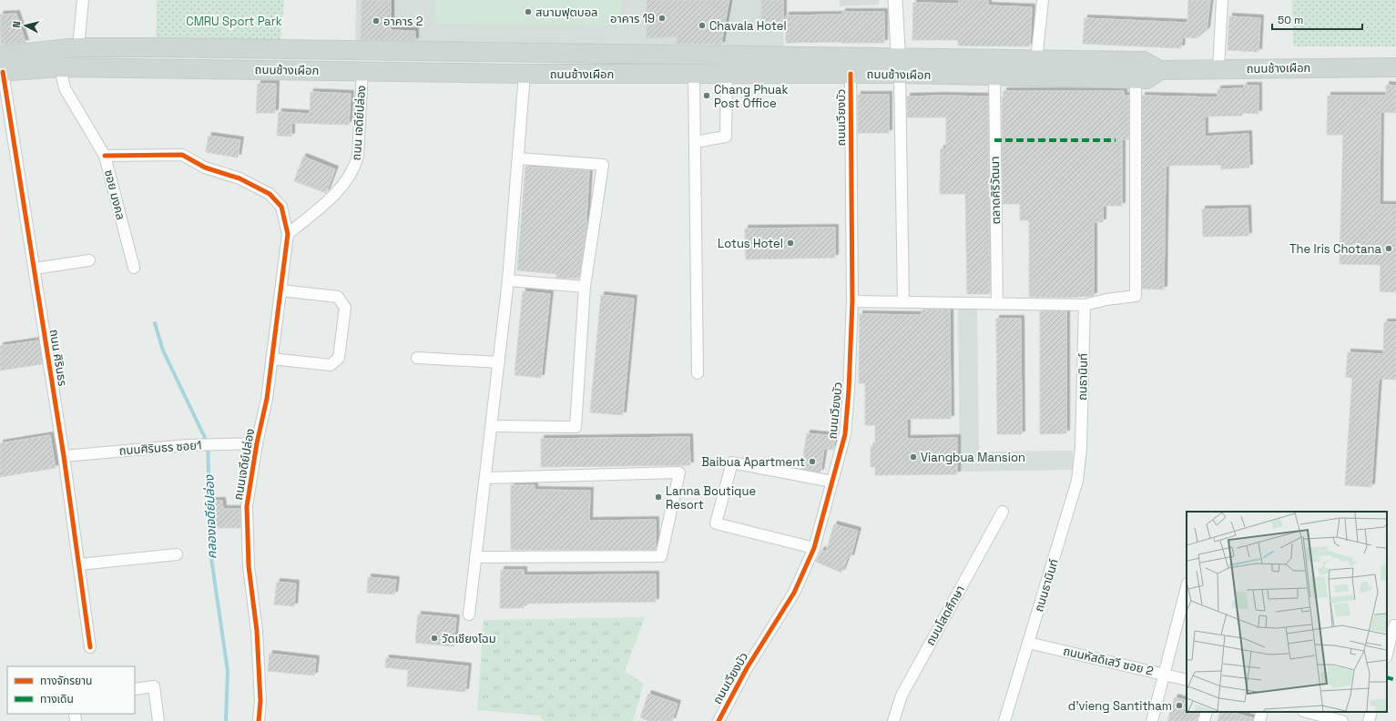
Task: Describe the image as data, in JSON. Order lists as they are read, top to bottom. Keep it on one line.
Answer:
{"streets":{"main road":["ถนนช้างเผือก"],"street":["ถนนเวียงบัว","ถนน เจดีย์ปล่อง","ตลาดศิริวัฒนา","ซอย มงคล","ถนน ศิรินธร","ถนธานินท์","ถนนศิรินธร ซอย1","ถนนเจดีย์ปล่อง","ถนนธานินท์","ถนนโสตศึกษา","ถนนหัสดิเสวี ซอย 2"]},"crossings":[["ถนนช้างเผือก","ถนนเวียงบัว"],["ถนนช้างเผือก","ถนน เจดีย์ปล่อง"],["ถนนช้างเผือก","ตลาดศิริวัฒนา"],["ถนนช้างเผือก","ซอย มงคล"],["ถนนช้างเผือก","ถนน ศิรินธร"],["ถนน เจดีย์ปล่อง","ถนนเจดีย์ปล่อง"],["ถนน ศิรินธร","ถนนศิรินธร ซอย1"],["ถนธานินท์","ถนนธานินท์"],["ถนนศิรินธร ซอย1","ถนนเจดีย์ปล่อง"],["ถนนธานินท์","ถนนหัสดิเสวี ซอย 2"]],"water":["คลองเจดีย์ปล่อง"],"parks":["CMRU Sport Park"],"places":["สนามฟุตบอล","อาคาร 19","อาคาร 2","Chavala Hotel","Chang Phuak Post Office","Lotus Hotel","The Iris Chotana","Viangbua Mansion","Baibua Apartment","Lanna Boutique Resort","วัดเชียงโฉม","d'vieng Santitham"],"legend":["ทางจักรยาน","ทางเดิน"],"scale_bar":"50 m","north":"left"}
